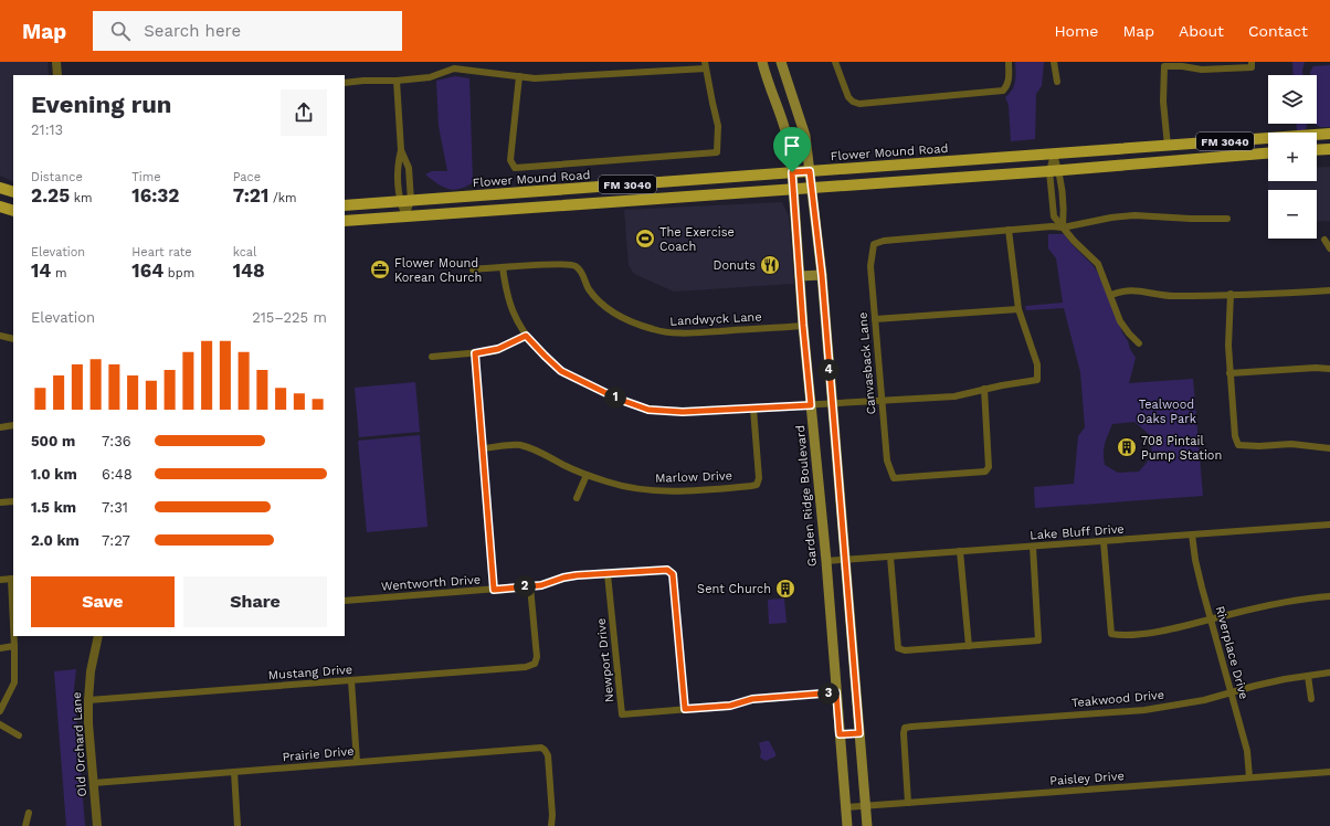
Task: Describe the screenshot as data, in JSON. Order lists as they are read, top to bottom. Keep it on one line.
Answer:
{"streets":{"main road":["FM 3040","Flower Mound Road","Garden Ridge Boulevard"],"street":["Landwyck Lane","Canvasback Lane","Marlow Drive","Lake Bluff Drive","Wentworth Drive","Riverplace Drive","Newport Drive","Mustang Drive","Teakwood Drive","Old Orchard Lane","Prairie Drive","Paisley Drive"]},"crossings":[["FM 3040","Garden Ridge Boulevard"],["Flower Mound Road","Garden Ridge Boulevard"],["Landwyck Lane","Garden Ridge Boulevard"],["Garden Ridge Boulevard","Lake Bluff Drive"],["Garden Ridge Boulevard","Newport Drive"],["Garden Ridge Boulevard","Paisley Drive"],["Lake Bluff Drive","Riverplace Drive"],["Wentworth Drive","Newport Drive"],["Wentworth Drive","Mustang Drive"],["Riverplace Drive","Teakwood Drive"],["Riverplace Drive","Paisley Drive"],["Mustang Drive","Old Orchard Lane"],["Teakwood Drive","Paisley Drive"],["Old Orchard Lane","Prairie Drive"]],"parks":["Tealwood Oaks Park"],"places":{"sports":["The Exercise Coach"],"restaurant":["Donuts"],"office":["Flower Mound Korean Church"],"building":["708 Pintail Pump Station","Sent Church"]},"page":{"header":"Map","search":"Search here","nav":["Home","Map","About","Contact"],"map_buttons":["+","−"],"heading":["Evening run","21:13"],"stats":[["Distance","2.25 km"],["Time","16:32"],["Pace","7:21 /km"],["Elevation","14 m"],["Heart rate","164 bpm"],["kcal","148"]],"chart":["Elevation","215–225 m"],"pins":["4","1","2","3"],"list":[{"name":"500 m","note":"7:36"},{"name":"1.0 km","note":"6:48"},{"name":"1.5 km","note":"7:31"},{"name":"2.0 km","note":"7:27"}],"buttons":["Save","Share"]}}
